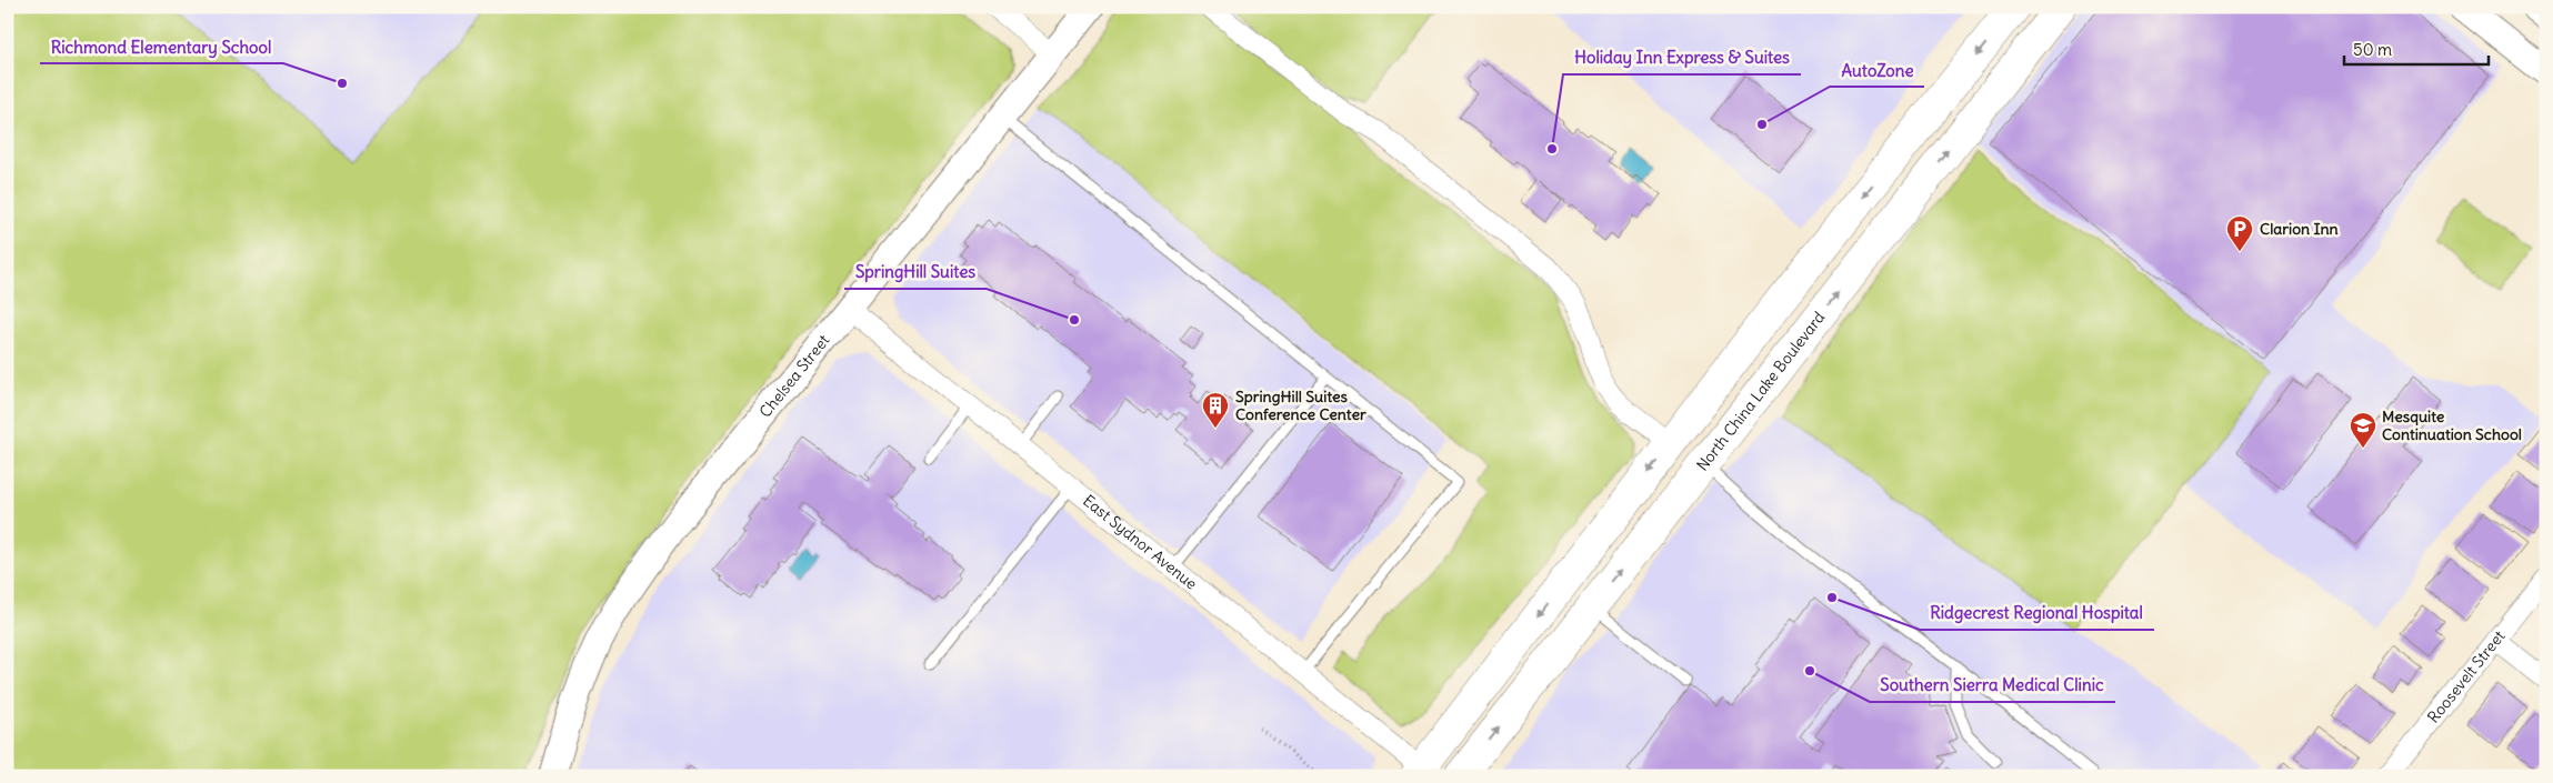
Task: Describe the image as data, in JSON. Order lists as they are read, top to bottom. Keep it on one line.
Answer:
{"streets":{"main road":["North China Lake Boulevard"],"street":["Chelsea Street","East Sydnor Avenue","Roosevelt Street"]},"crossings":[["Chelsea Street","East Sydnor Avenue"]],"places":{"other":["Richmond Elementary School","AutoZone","Holiday Inn Express & Suites","SpringHill Suites","Ridgecrest Regional Hospital","Southern Sierra Medical Clinic"],"parking":["Clarion Inn"],"building":["SpringHill Suites Conference Center"],"school or university":["Mesquite Continuation School"]},"scale_bar":"50 m"}
